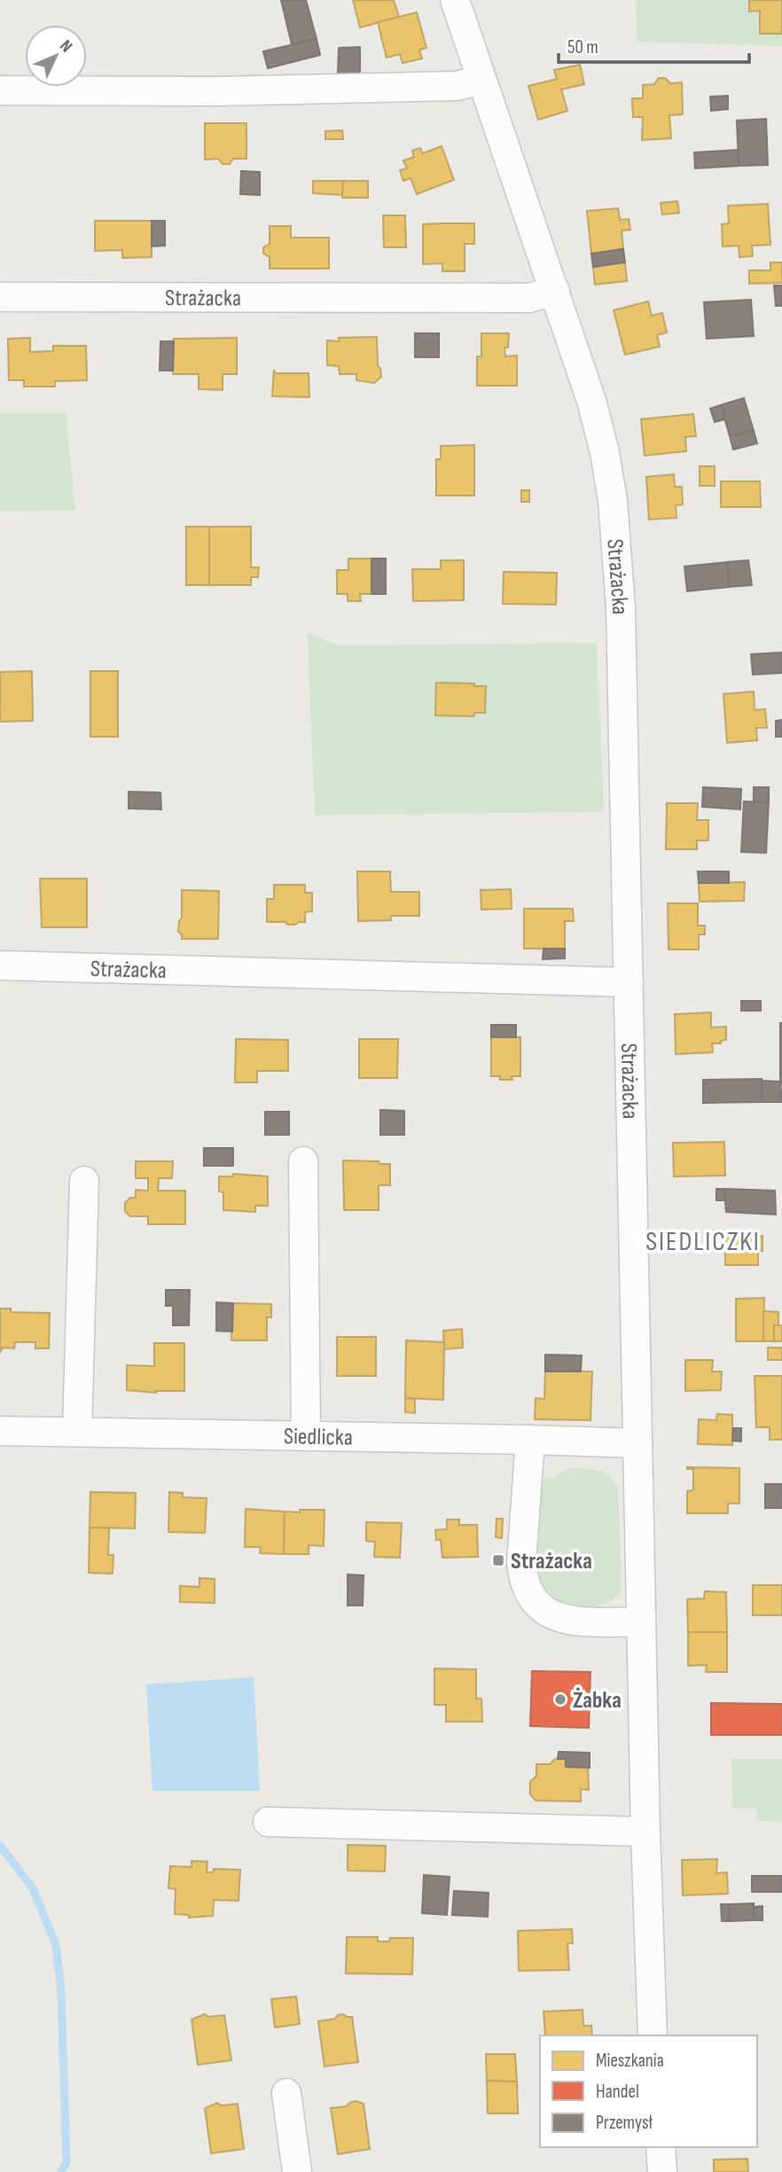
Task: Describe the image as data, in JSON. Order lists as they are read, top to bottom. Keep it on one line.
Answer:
{"streets":{"street":["Strażacka","Siedlicka"]},"crossings":[["Strażacka","Siedlicka"]],"districts":["SIEDLICZKI"],"places":{"transit":["Strażacka"],"other":["Żabka"]},"legend":["Mieszkania","Handel","Przemysł"],"scale_bar":"50 m","north":"top right"}
